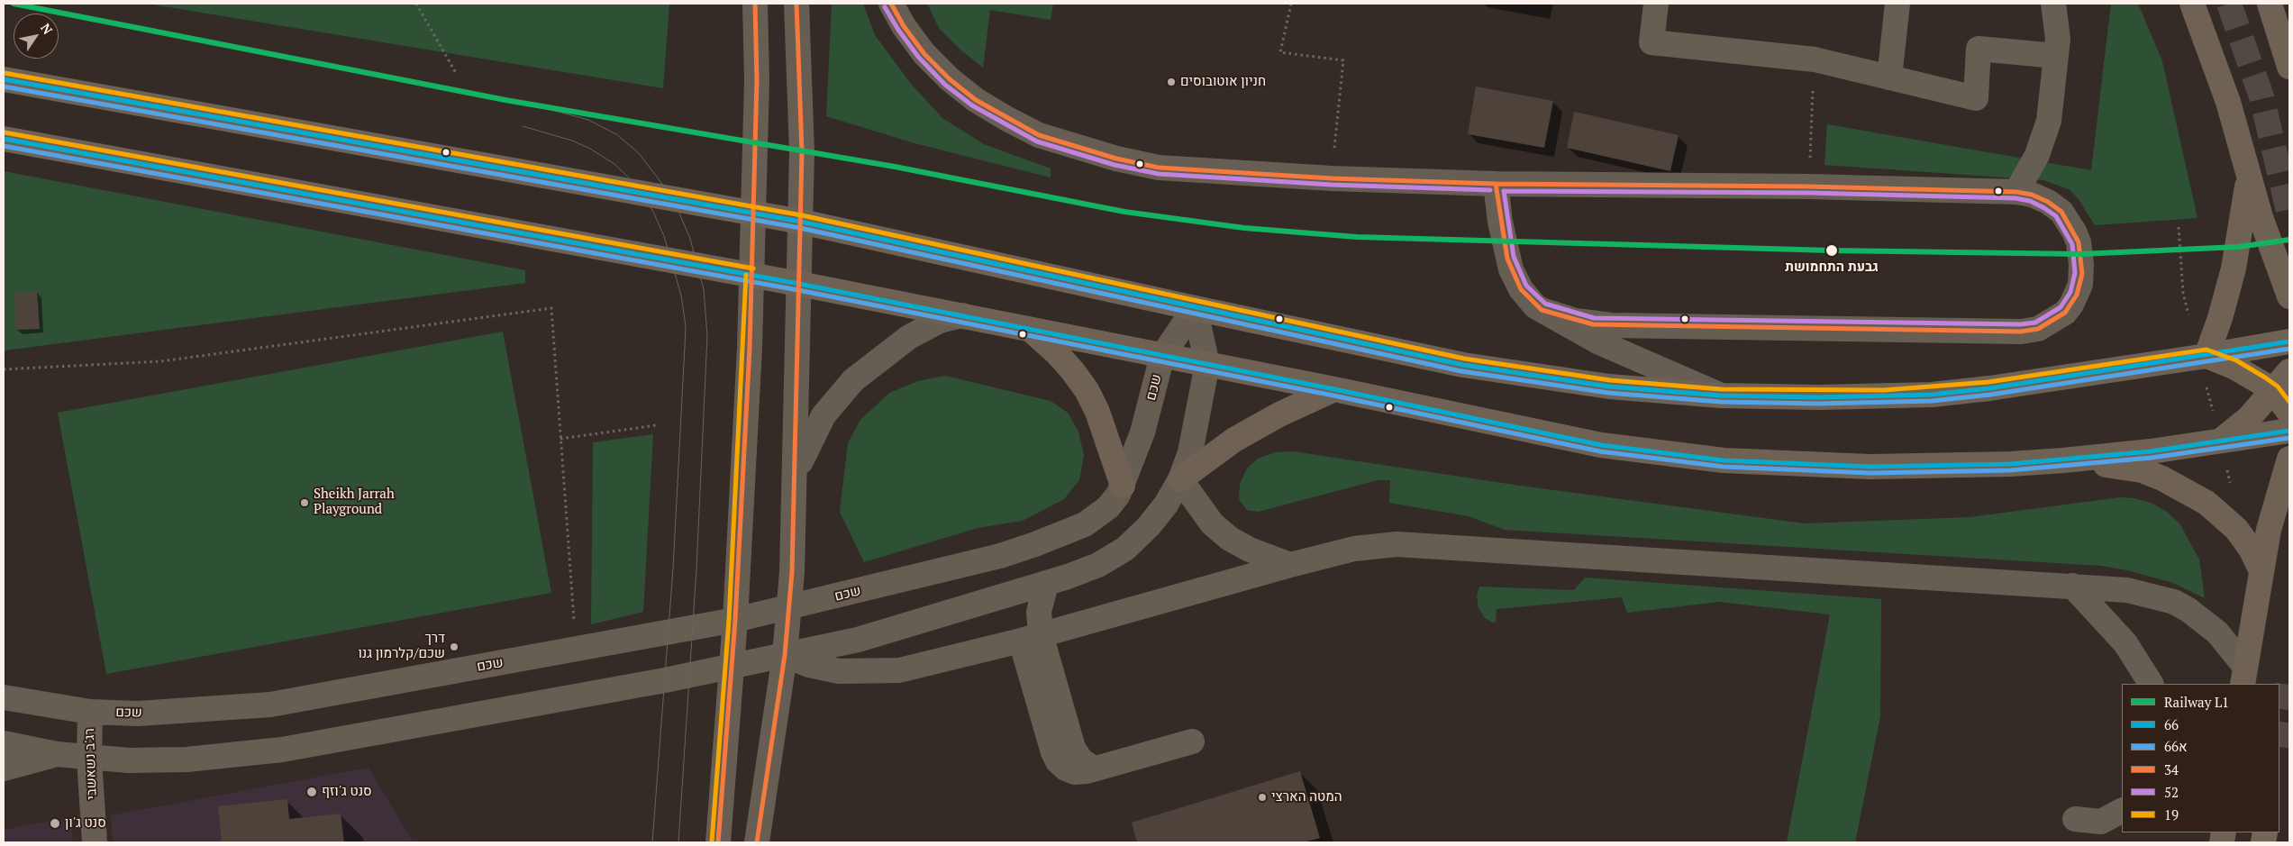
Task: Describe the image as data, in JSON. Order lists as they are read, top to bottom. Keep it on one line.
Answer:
{"streets":{"street":["שכם","רג'ב נשאשבי"]},"crossings":[["שכם","רג'ב נשאשבי"]],"places":["חניון אוטובוסים","גבעת התחמושת","Sheikh Jarrah Playground","דרך שכם/קלרמון גנו","סנט ג'וזף","המטה הארצי","סנט ג'ון"],"lines":["rail line L1","transit line 34","transit line 52","transit line 19","transit line 66","transit line 66א"],"legend":["Railway L1","66","66א","34","52","19"],"north":"top right"}
